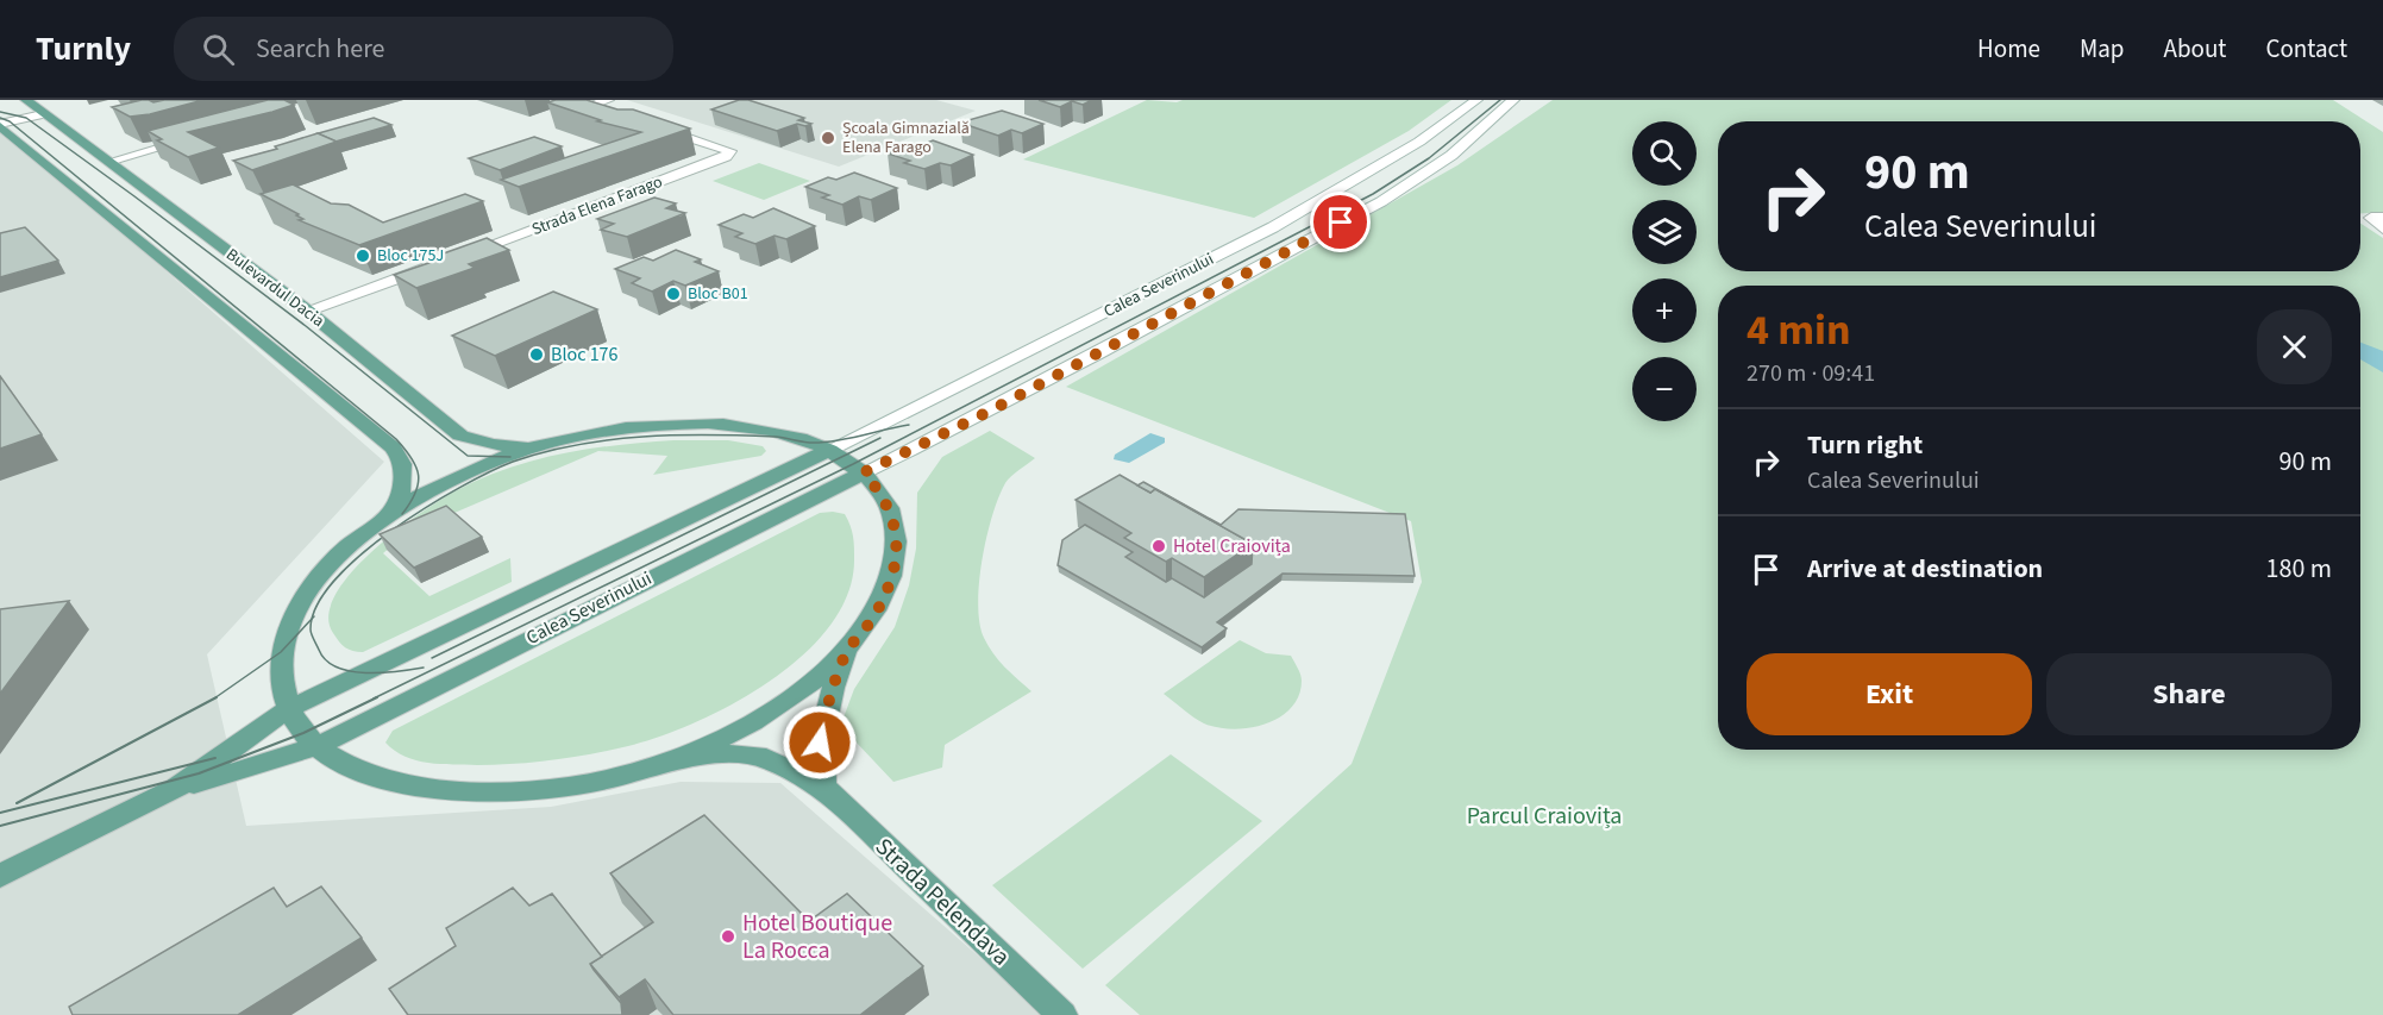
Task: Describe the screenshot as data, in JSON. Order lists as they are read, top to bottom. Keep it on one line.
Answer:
{"streets":{"main road":["Strada Elena Farago","Calea Severinului","Bulevardul Dacia","Strada Pelendava"]},"crossings":[["Strada Elena Farago","Bulevardul Dacia"],["Calea Severinului","Bulevardul Dacia"],["Calea Severinului","Strada Pelendava"]],"parks":["Parcul Craiovița"],"places":["Școala Gimnazială Elena Farago","Bloc 175J","Bloc B01","Bloc 176","Hotel Craiovița","Hotel Boutique La Rocca"],"page":{"header":"Turnly","search":"Search here","nav":["Home","Map","About","Contact"],"map_buttons":["+","−"],"turn":["90 m","Calea Severinului"],"heading":["4 min","270 m · 09:41"],"list":[{"name":"Turn right","note":"Calea Severinului","value":"90 m"},{"name":"Arrive at destination","value":"180 m"}],"buttons":["Exit","Share"]}}
